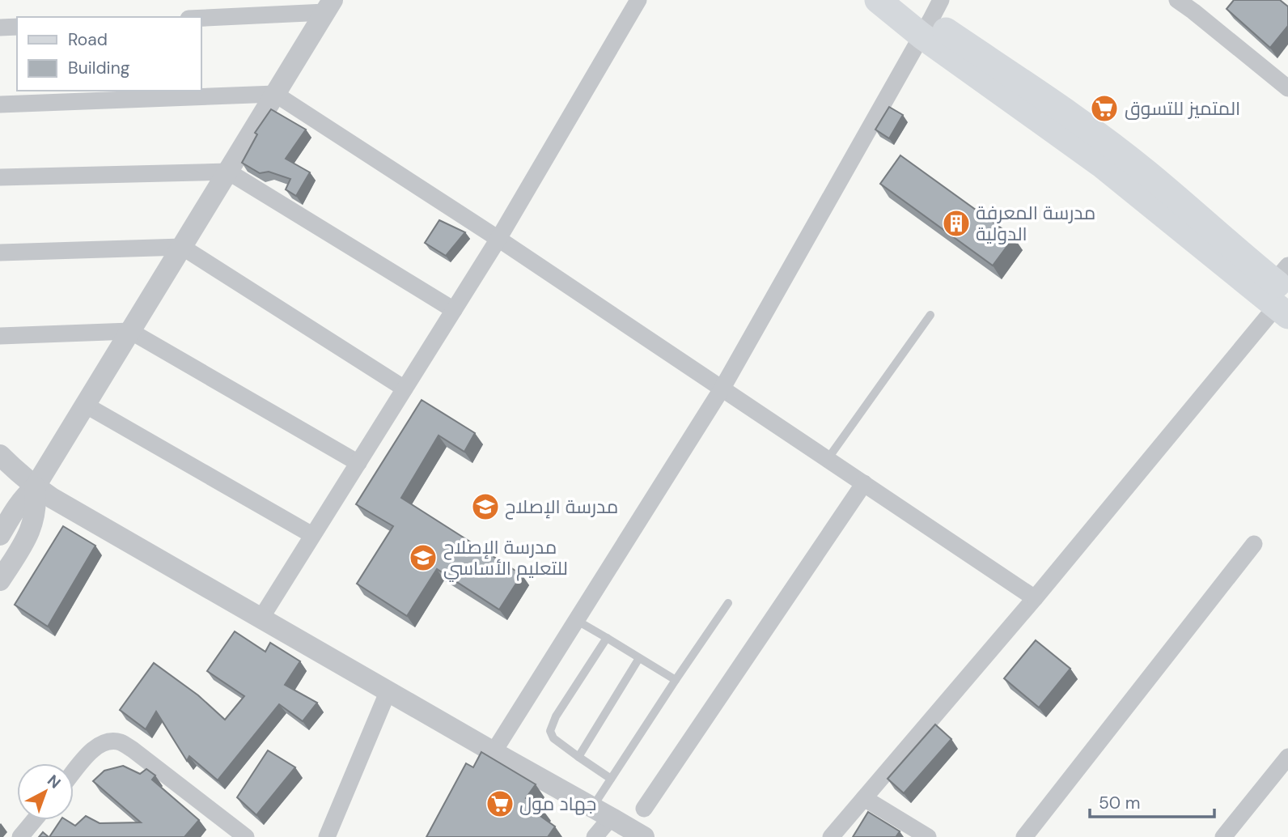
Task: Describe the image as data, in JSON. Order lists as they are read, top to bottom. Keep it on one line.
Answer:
{"places":{"supermarket":["المتميز للتسوق","جهاد مول"],"building":["مدرسة المعرفة الدولية"],"school or university":["مدرسة الإصلاح","مدرسة الإصلاح للتعليم الأساسي"]},"legend":["Road","Building"],"scale_bar":"50 m","north":"top right"}
